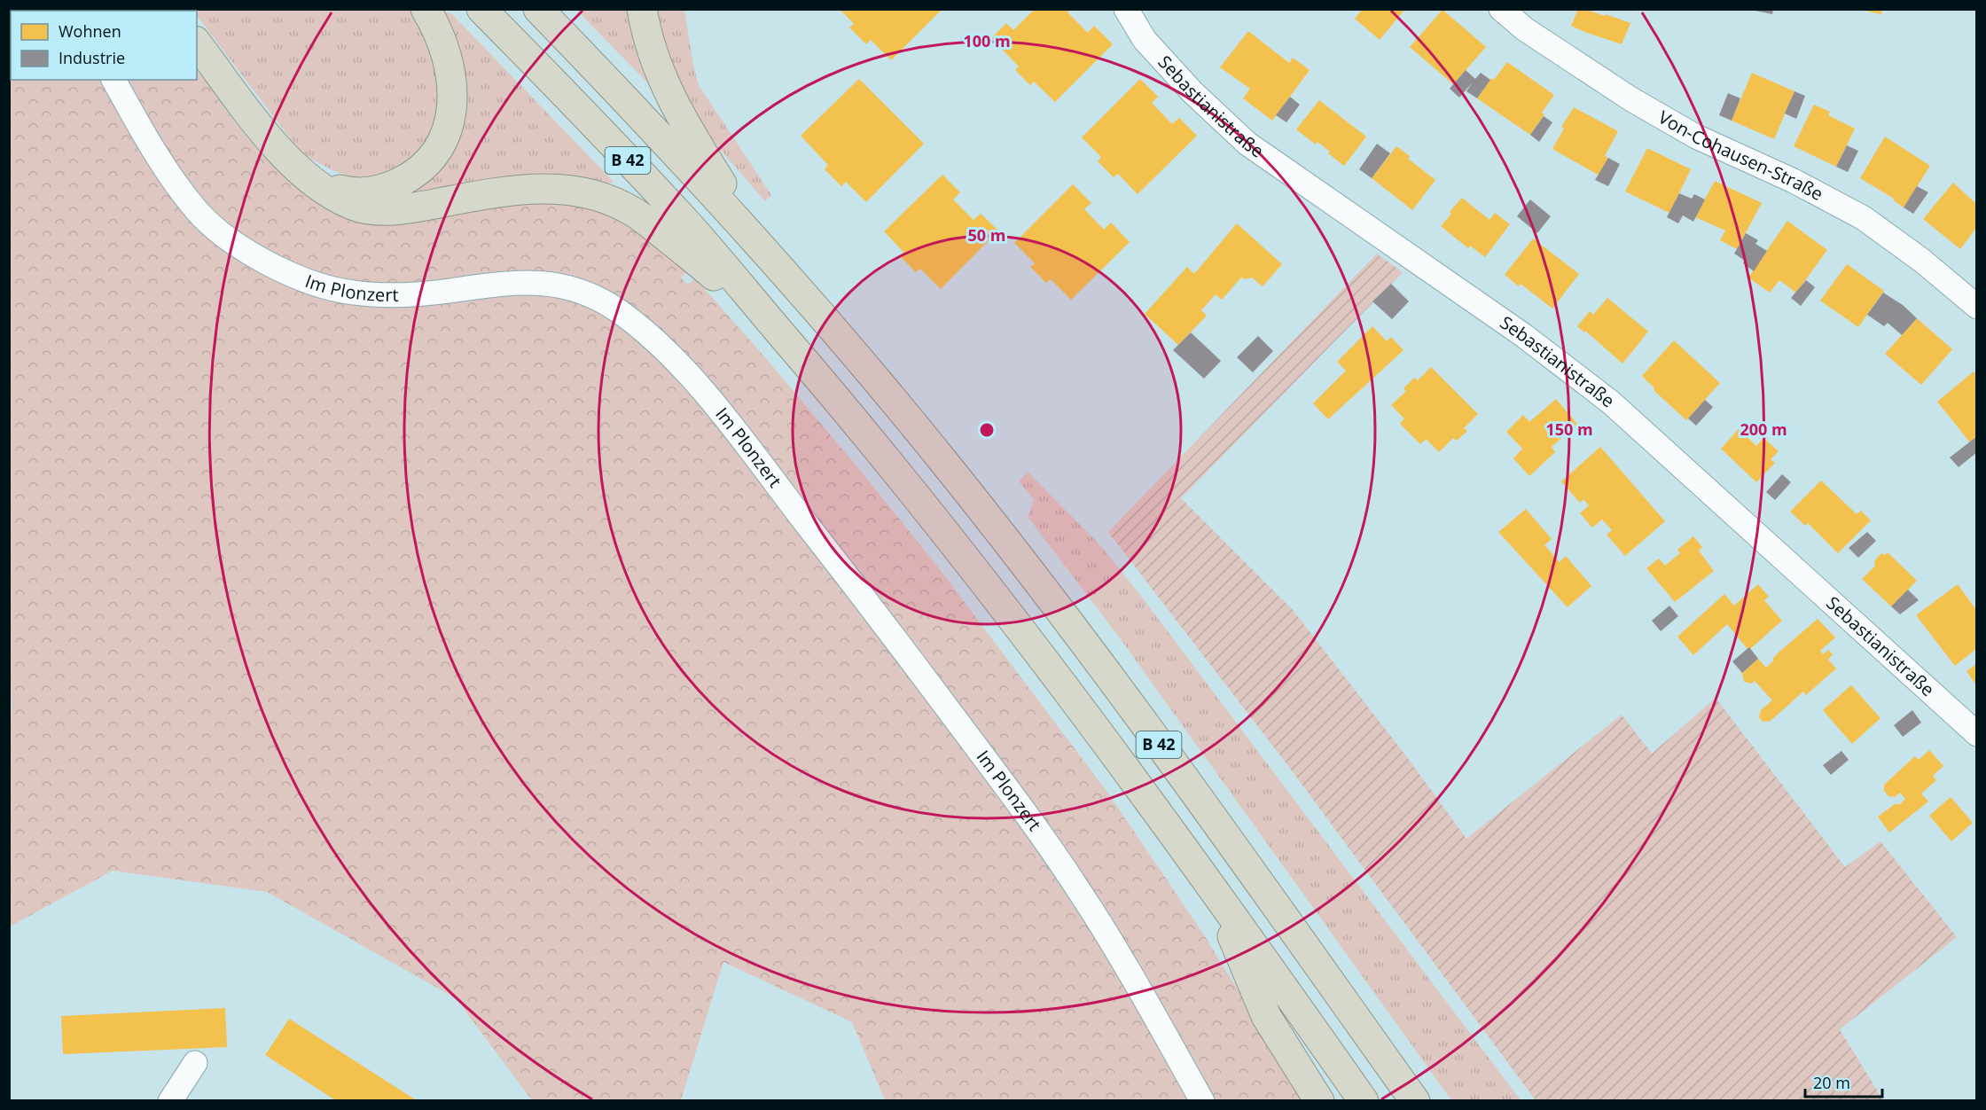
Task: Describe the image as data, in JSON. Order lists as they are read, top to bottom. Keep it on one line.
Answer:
{"streets":{"highway":["B 42"],"street":["Sebastianistraße","Von-Cohausen-Straße","Im Plonzert"]},"legend":["Wohnen","Industrie"],"scale_bar":"20 m","rings":["100 m","50 m","150 m","200 m"]}
